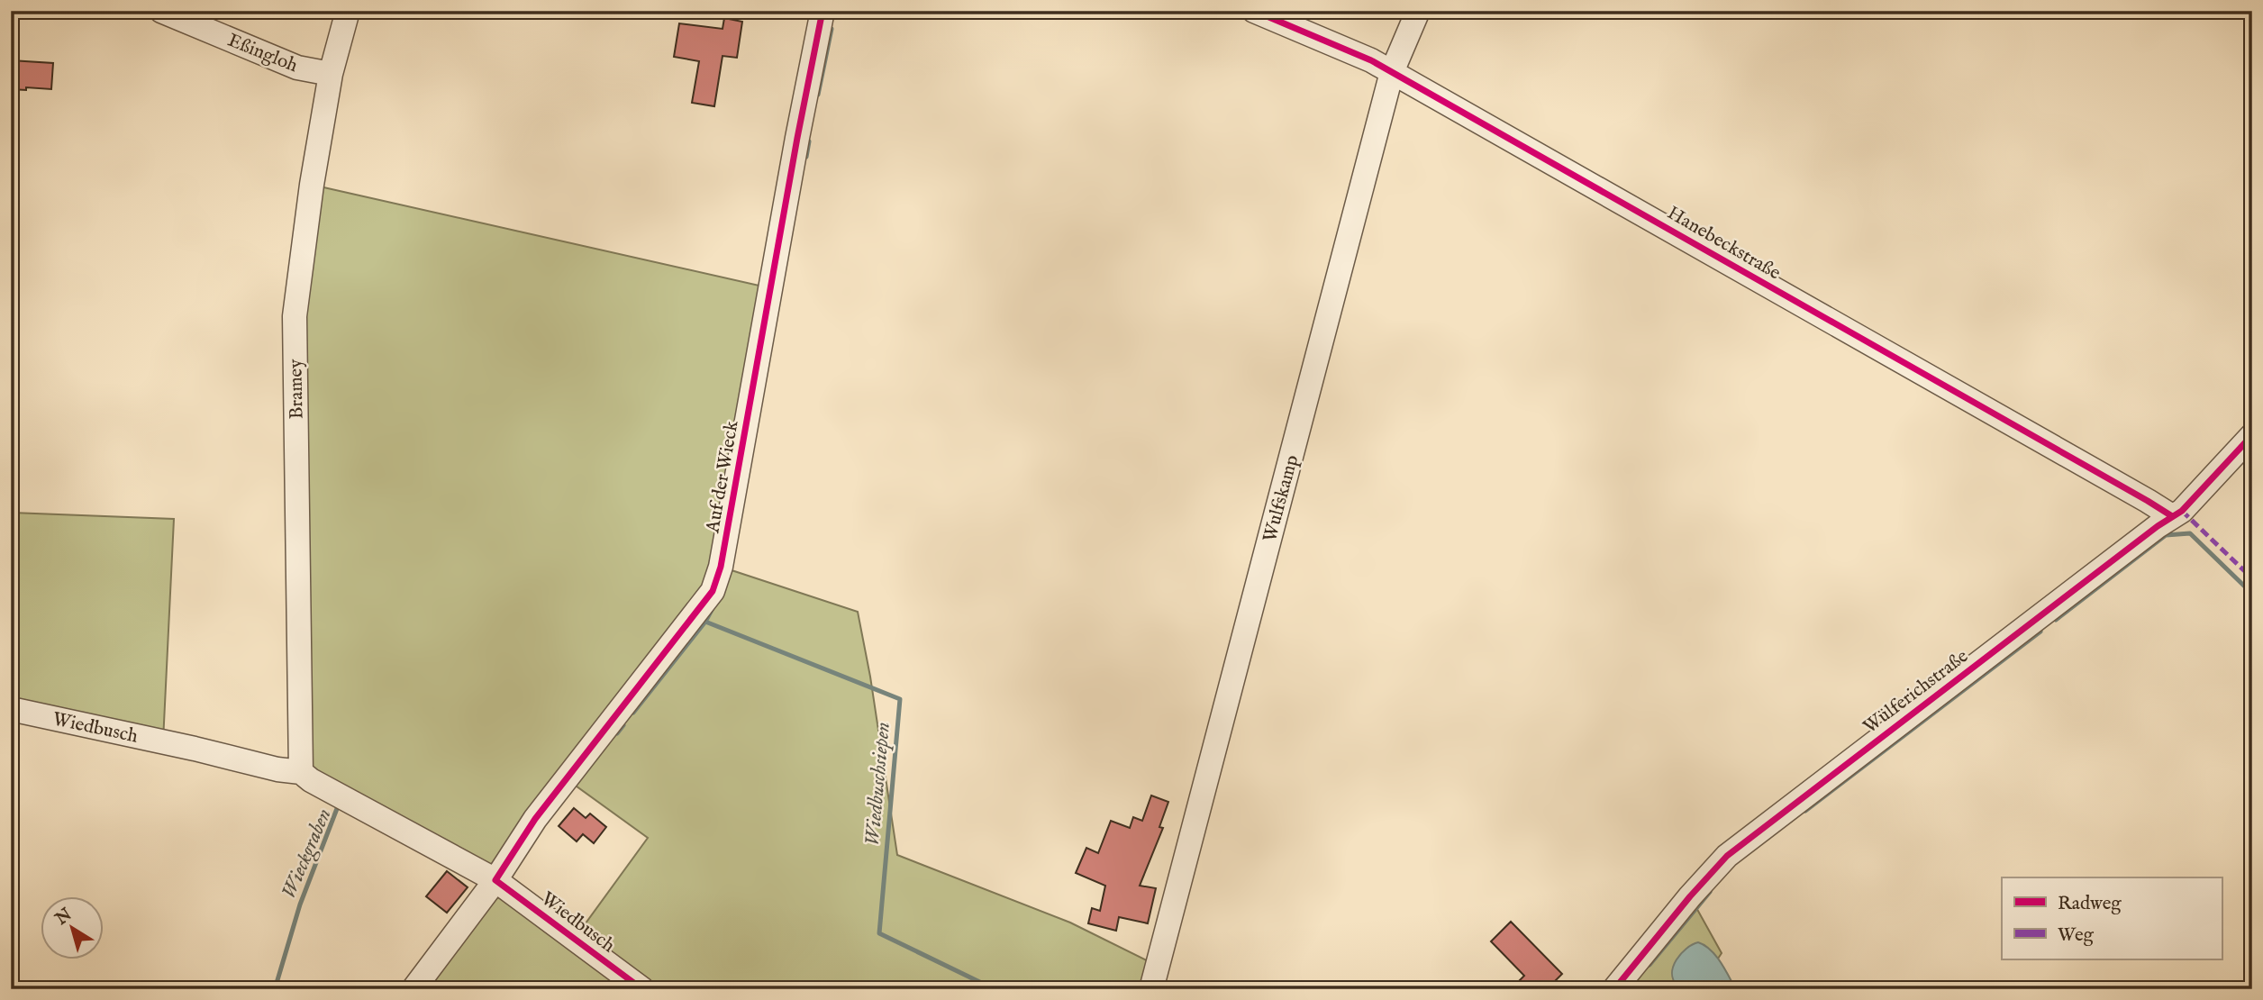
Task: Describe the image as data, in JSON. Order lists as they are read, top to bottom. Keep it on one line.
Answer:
{"streets":{"street":["Eßingloh","Hanebeckstraße","Bramey","Auf der Wieck","Wulfskamp","Wülferichstraße","Wiedbusch"]},"crossings":[["Eßingloh","Bramey"],["Hanebeckstraße","Wulfskamp"],["Hanebeckstraße","Wülferichstraße"],["Bramey","Wiedbusch"],["Auf der Wieck","Wiedbusch"]],"water":["Wiedbuschsiepen","Wieckgraben"],"legend":["Radweg","Weg"],"north":"top left"}
